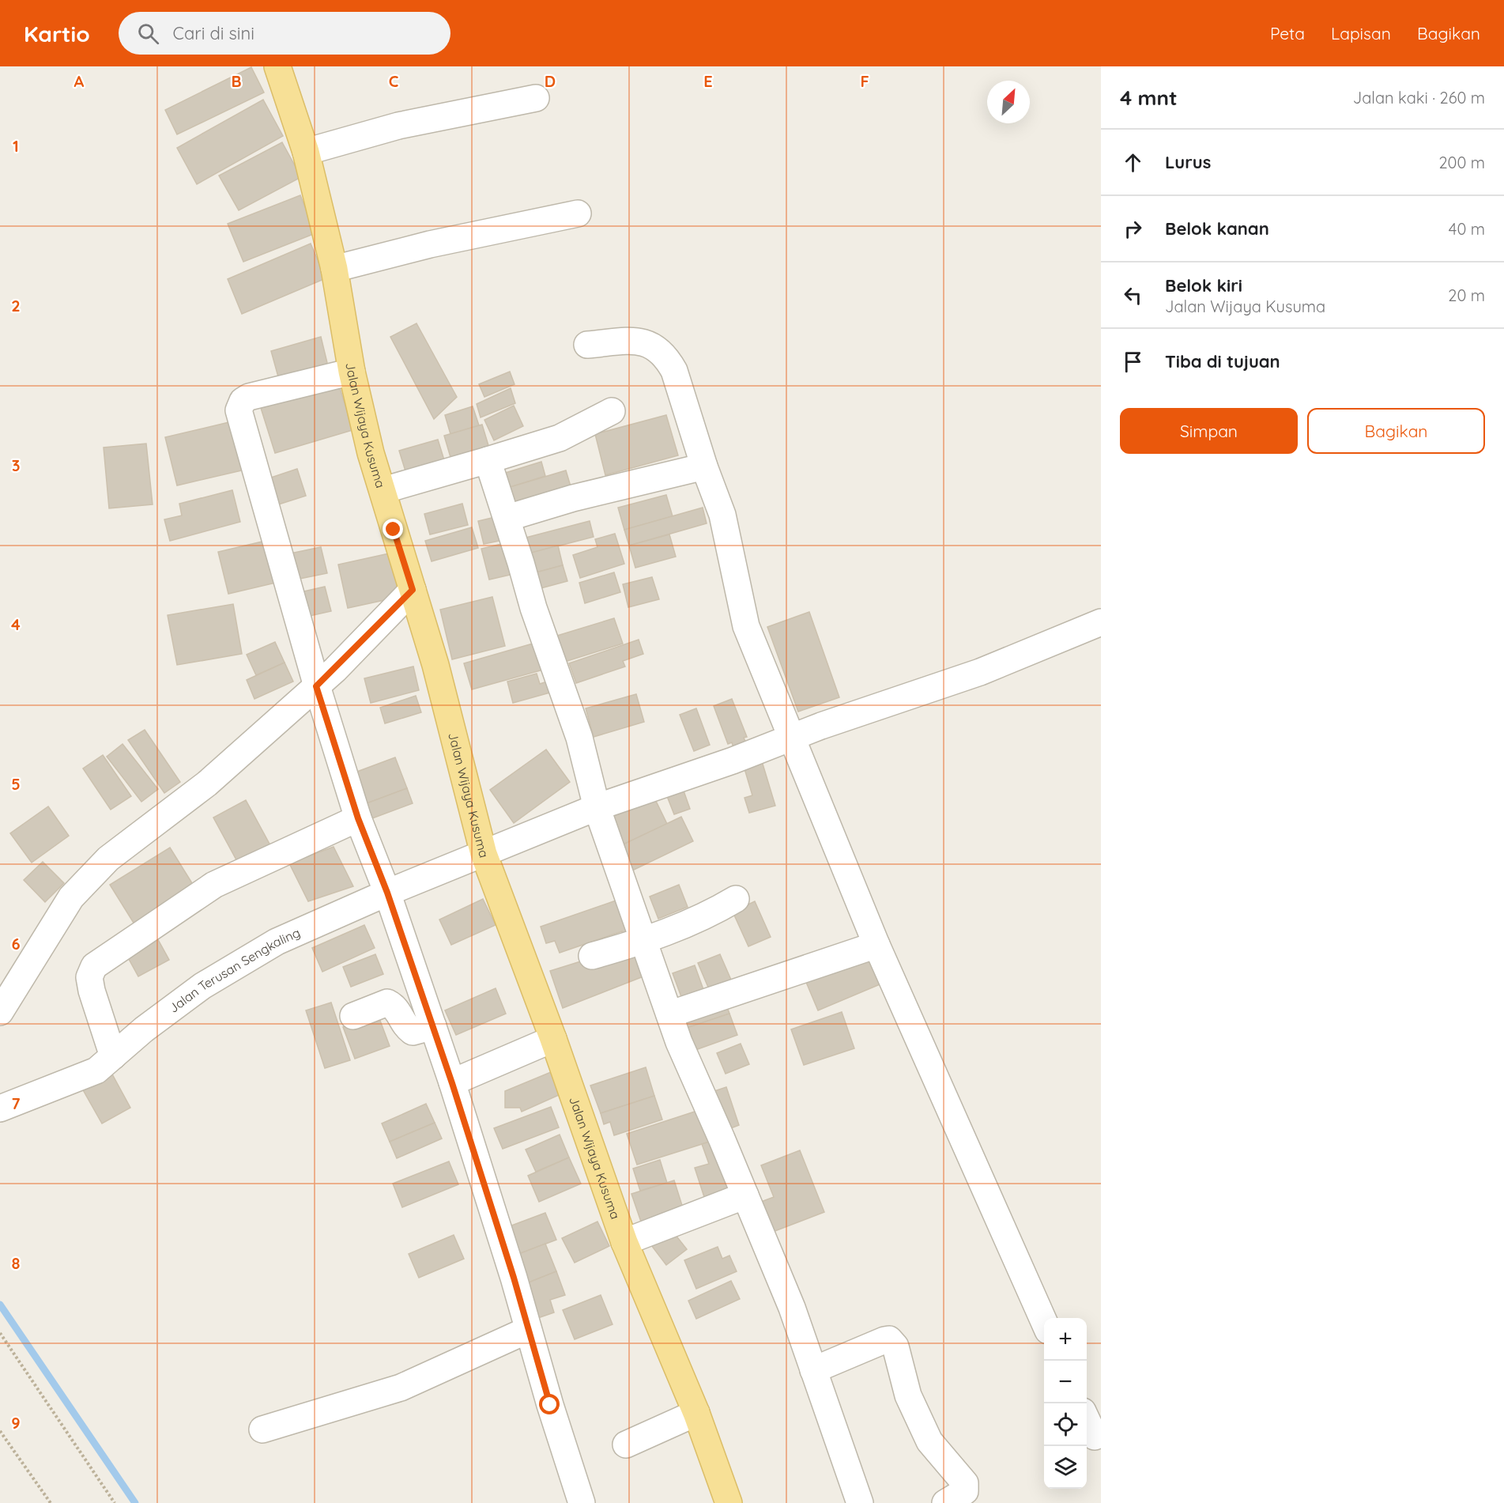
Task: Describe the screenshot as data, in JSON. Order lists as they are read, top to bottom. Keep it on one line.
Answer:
{"streets":{"main road":["Jalan Wijaya Kusuma"],"street":["Jalan Terusan Sengkaling"]},"crossings":[["Jalan Wijaya Kusuma","Jalan Terusan Sengkaling"]],"north":"top right","page":{"header":"Kartio","search":"Cari di sini","nav":["Peta","Lapisan","Bagikan"],"heading":["4 mnt","Jalan kaki · 260 m"],"list":[["Lurus","200 m"],["Belok kanan","40 m"],["Belok kiri","Jalan Wijaya Kusuma","20 m"],"Tiba di tujuan"],"buttons":["Simpan","Bagikan"],"map_buttons":["+","−"]},"grid":{"columns":["A","B","C","D","E","F"],"rows":["1","2","3","4","5","6","7","8","9"]}}
